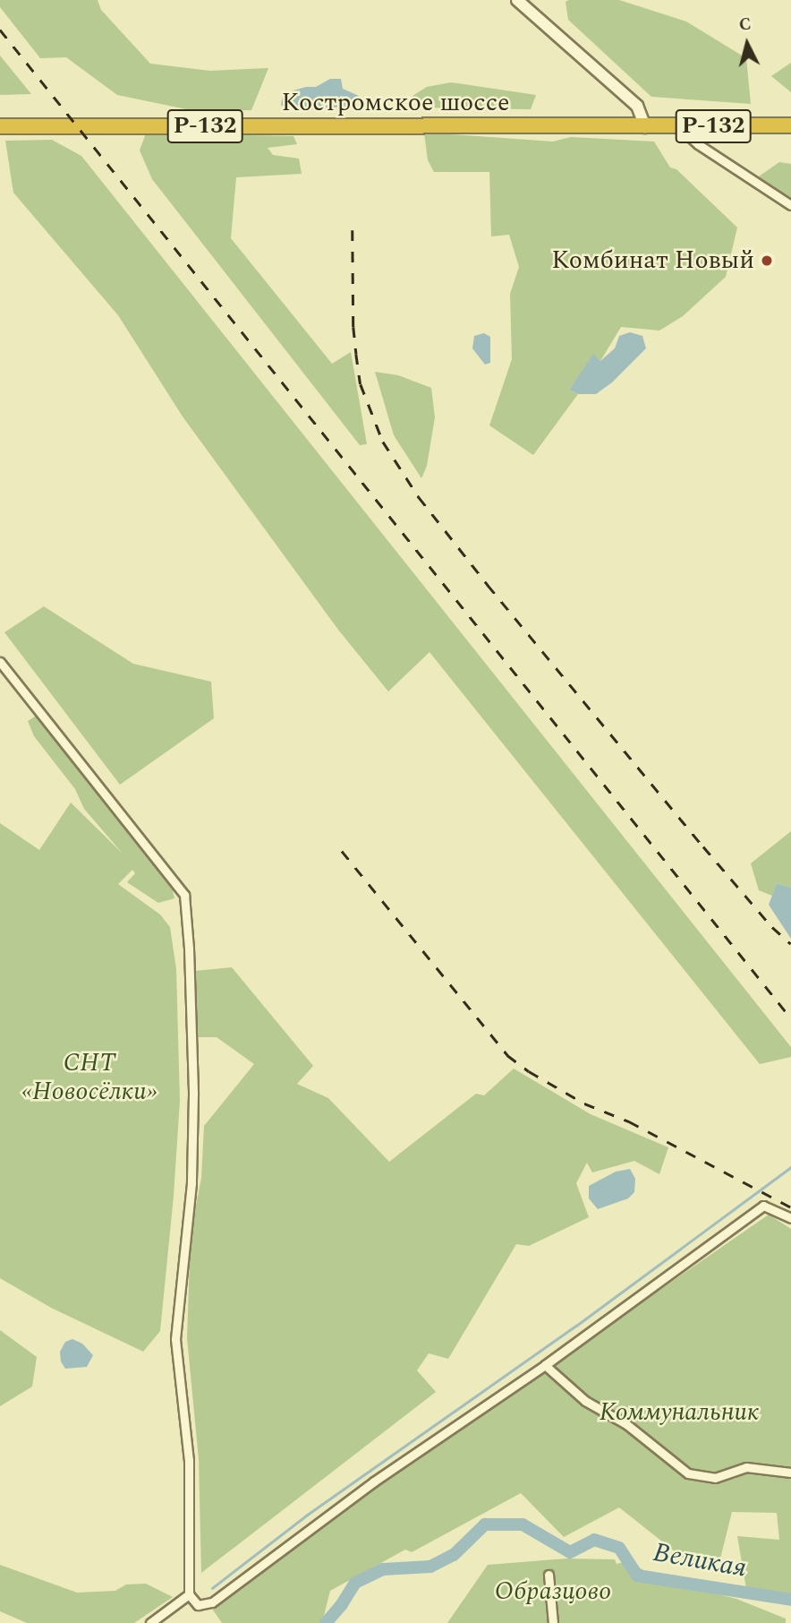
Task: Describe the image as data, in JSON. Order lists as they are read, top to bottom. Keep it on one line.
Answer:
{"streets":{"highway":["Костромское шоссе","Р-132"]},"water":["Великая"],"parks":["СНТ «Новосёлки»","Коммунальник","Образцово"],"places":["Комбинат Новый"],"north":"top"}
